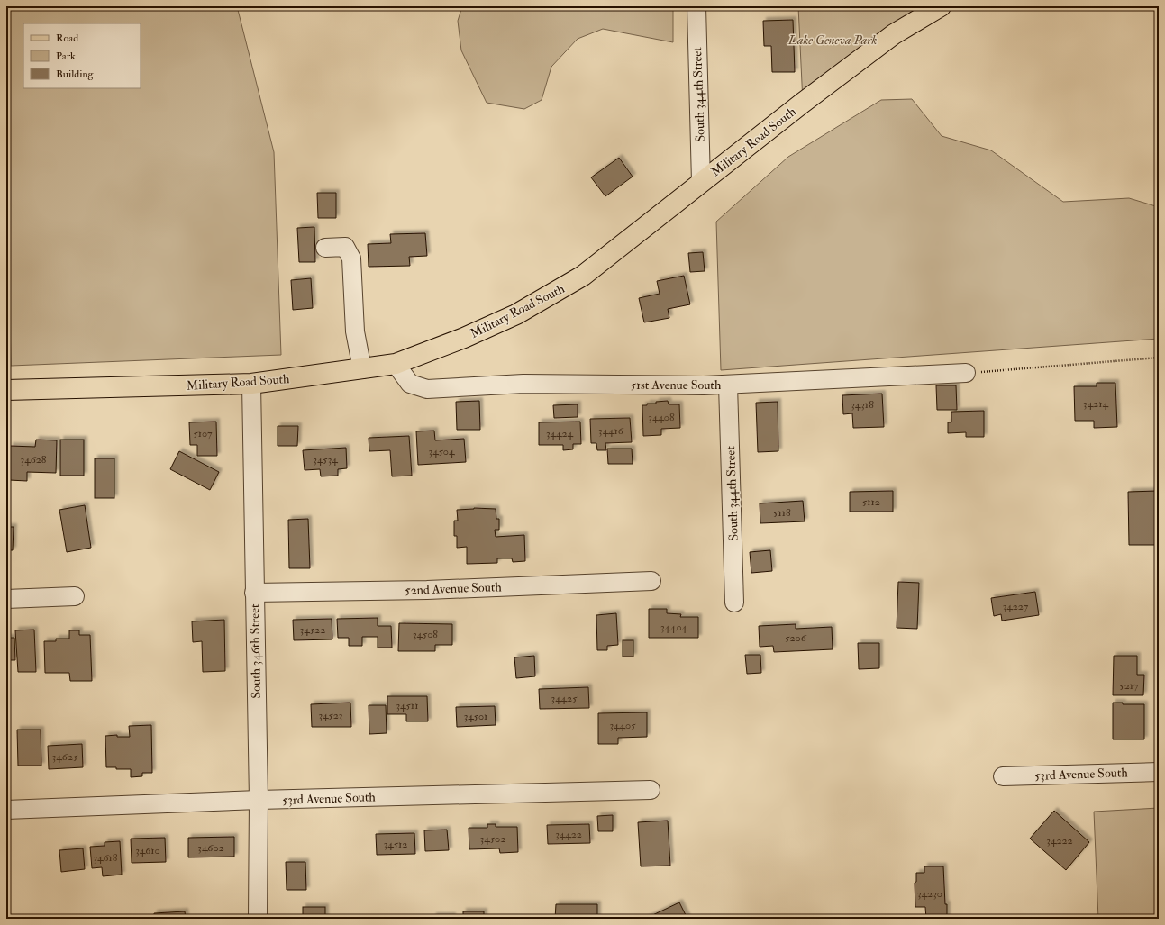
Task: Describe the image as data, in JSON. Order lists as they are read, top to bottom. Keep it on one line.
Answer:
{"streets":{"main road":["Military Road South"],"street":["South 344th Street","51st Avenue South","52nd Avenue South","South 346th Street","53rd Avenue South"]},"crossings":[["South 344th Street","Military Road South"],["South 344th Street","51st Avenue South"],["Military Road South","51st Avenue South"],["Military Road South","South 346th Street"],["52nd Avenue South","South 346th Street"],["South 346th Street","53rd Avenue South"]],"parks":["Lake Geneva Park"],"house_numbers":["34214","34318","34408","34416","5107","34424","34504","34628","34534","5112","5118","34227","34404","34522","34508","5206","5217","34425","34511","34523","34501","34405","34625","34422","34502","34222","34512","34602","34610","34618","34230"],"legend":["Road","Park","Building"]}
